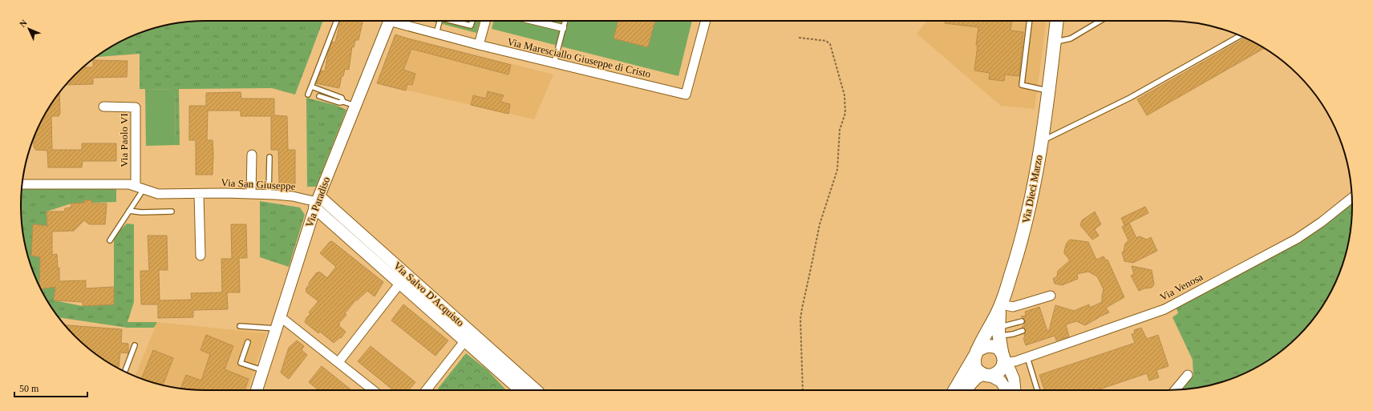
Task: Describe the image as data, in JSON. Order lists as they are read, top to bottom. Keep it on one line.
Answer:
{"streets":{"main road":["Via Dieci Marzo"],"street":["Via Maresciallo Giuseppe di Cristo","Via Paolo VI","Via San Giuseppe","Via Paradiso","Via Venosa","Via Salvo D'Acquisto"]},"crossings":[["Via Paolo VI","Via San Giuseppe"],["Via San Giuseppe","Via Paradiso"],["Via San Giuseppe","Via Salvo D'Acquisto"],["Via Dieci Marzo","Via Venosa"],["Via Paradiso","Via Salvo D'Acquisto"]],"scale_bar":"50 m","north":"top left"}
